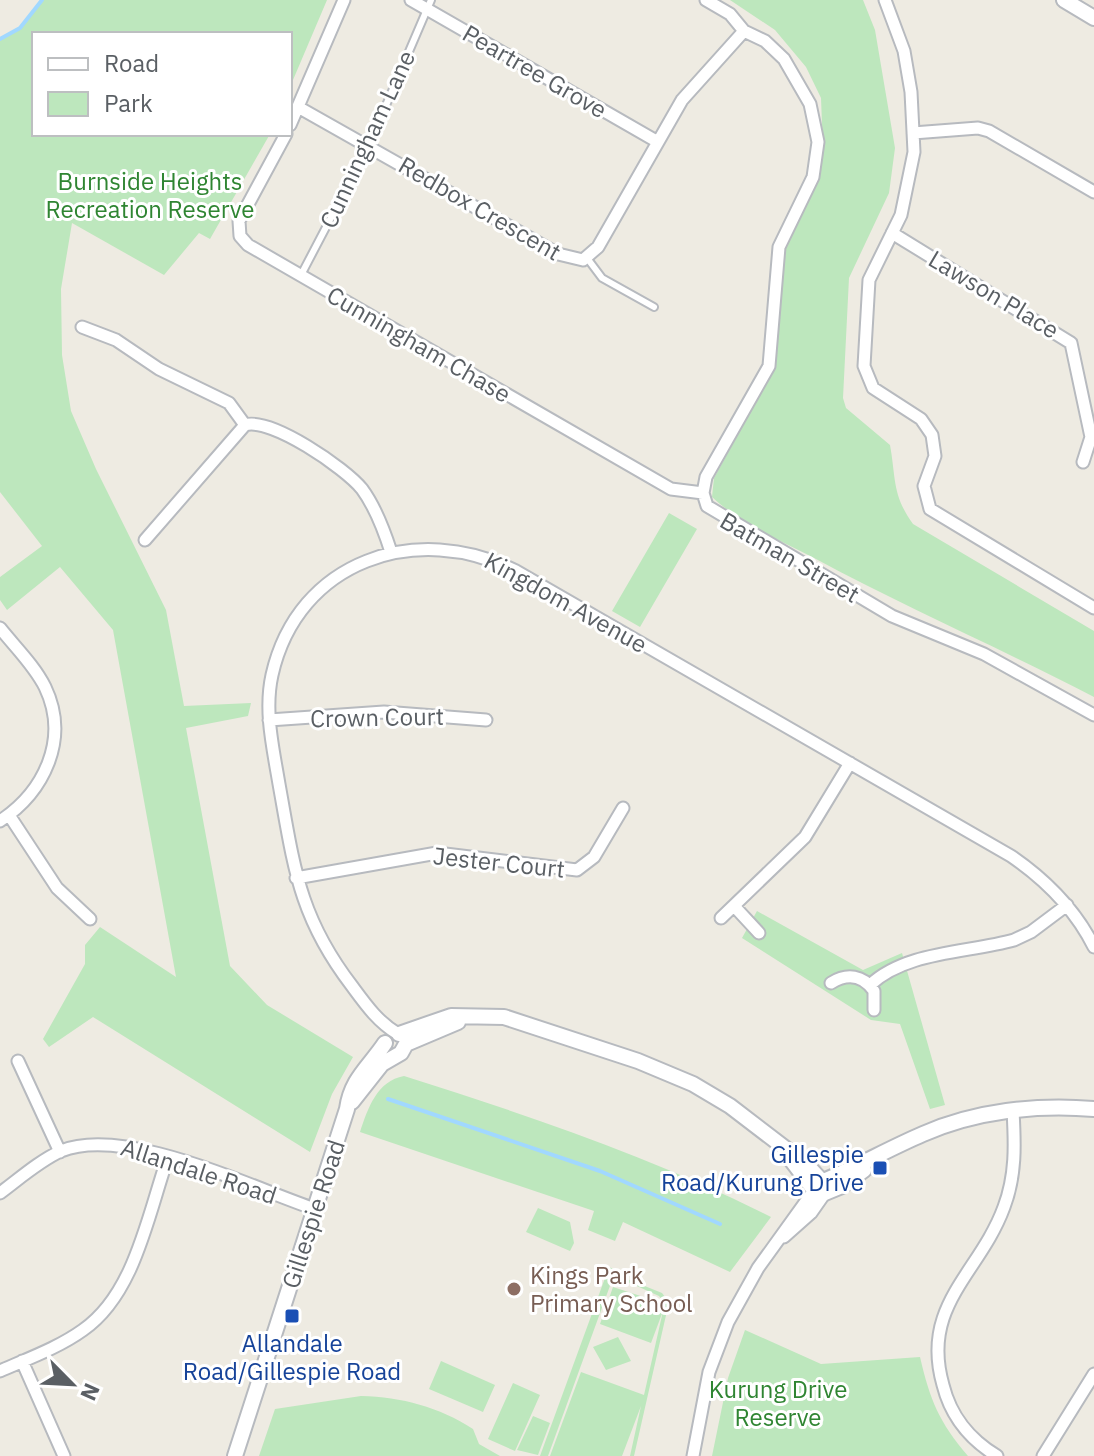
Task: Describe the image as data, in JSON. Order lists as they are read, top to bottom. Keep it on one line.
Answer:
{"streets":{"street":["Peartree Grove","Redbox Crescent","Lawson Place","Cunningham Chase","Batman Street","Kingdom Avenue","Crown Court","Jester Court","Allandale Road","Gillespie Road"],"lane":["Cunningham Lane"]},"crossings":[["Peartree Grove","Cunningham Lane"],["Peartree Grove","Redbox Crescent"],["Cunningham Lane","Redbox Crescent"],["Cunningham Lane","Cunningham Chase"],["Redbox Crescent","Batman Street"],["Cunningham Chase","Batman Street"],["Kingdom Avenue","Crown Court"],["Kingdom Avenue","Jester Court"],["Kingdom Avenue","Gillespie Road"],["Allandale Road","Gillespie Road"]],"parks":["Burnside Heights Recreation Reserve","Kurung Drive Reserve"],"places":{"transit":["Gillespie Road/Kurung Drive","Allandale Road/Gillespie Road"],"other":["Kings Park Primary School"]},"legend":["Road","Park"],"north":"bottom right"}
